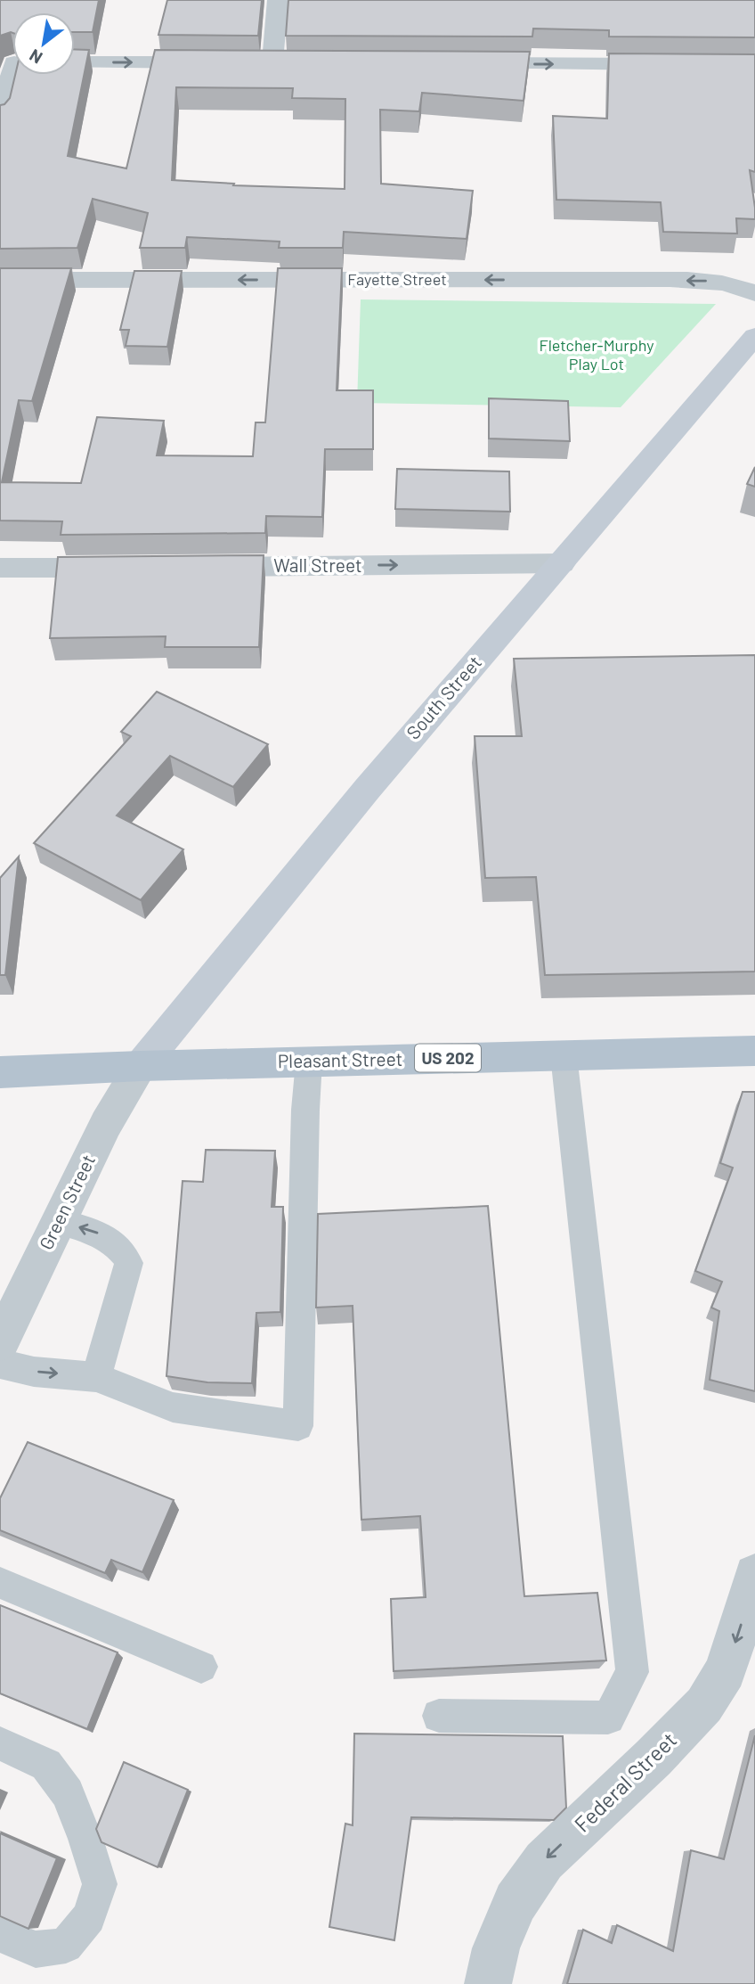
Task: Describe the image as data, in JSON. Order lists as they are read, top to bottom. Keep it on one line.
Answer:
{"streets":{"main road":["South Street","US 202","Pleasant Street"],"street":["Fayette Street","Wall Street","Green Street","Federal Street"]},"crossings":[["Wall Street","South Street"],["South Street","Pleasant Street"],["South Street","Green Street"],["Pleasant Street","Green Street"]],"one_way":["Wall Street","Federal Street"],"parks":["Fletcher-Murphy Play Lot"],"north":"bottom left"}
